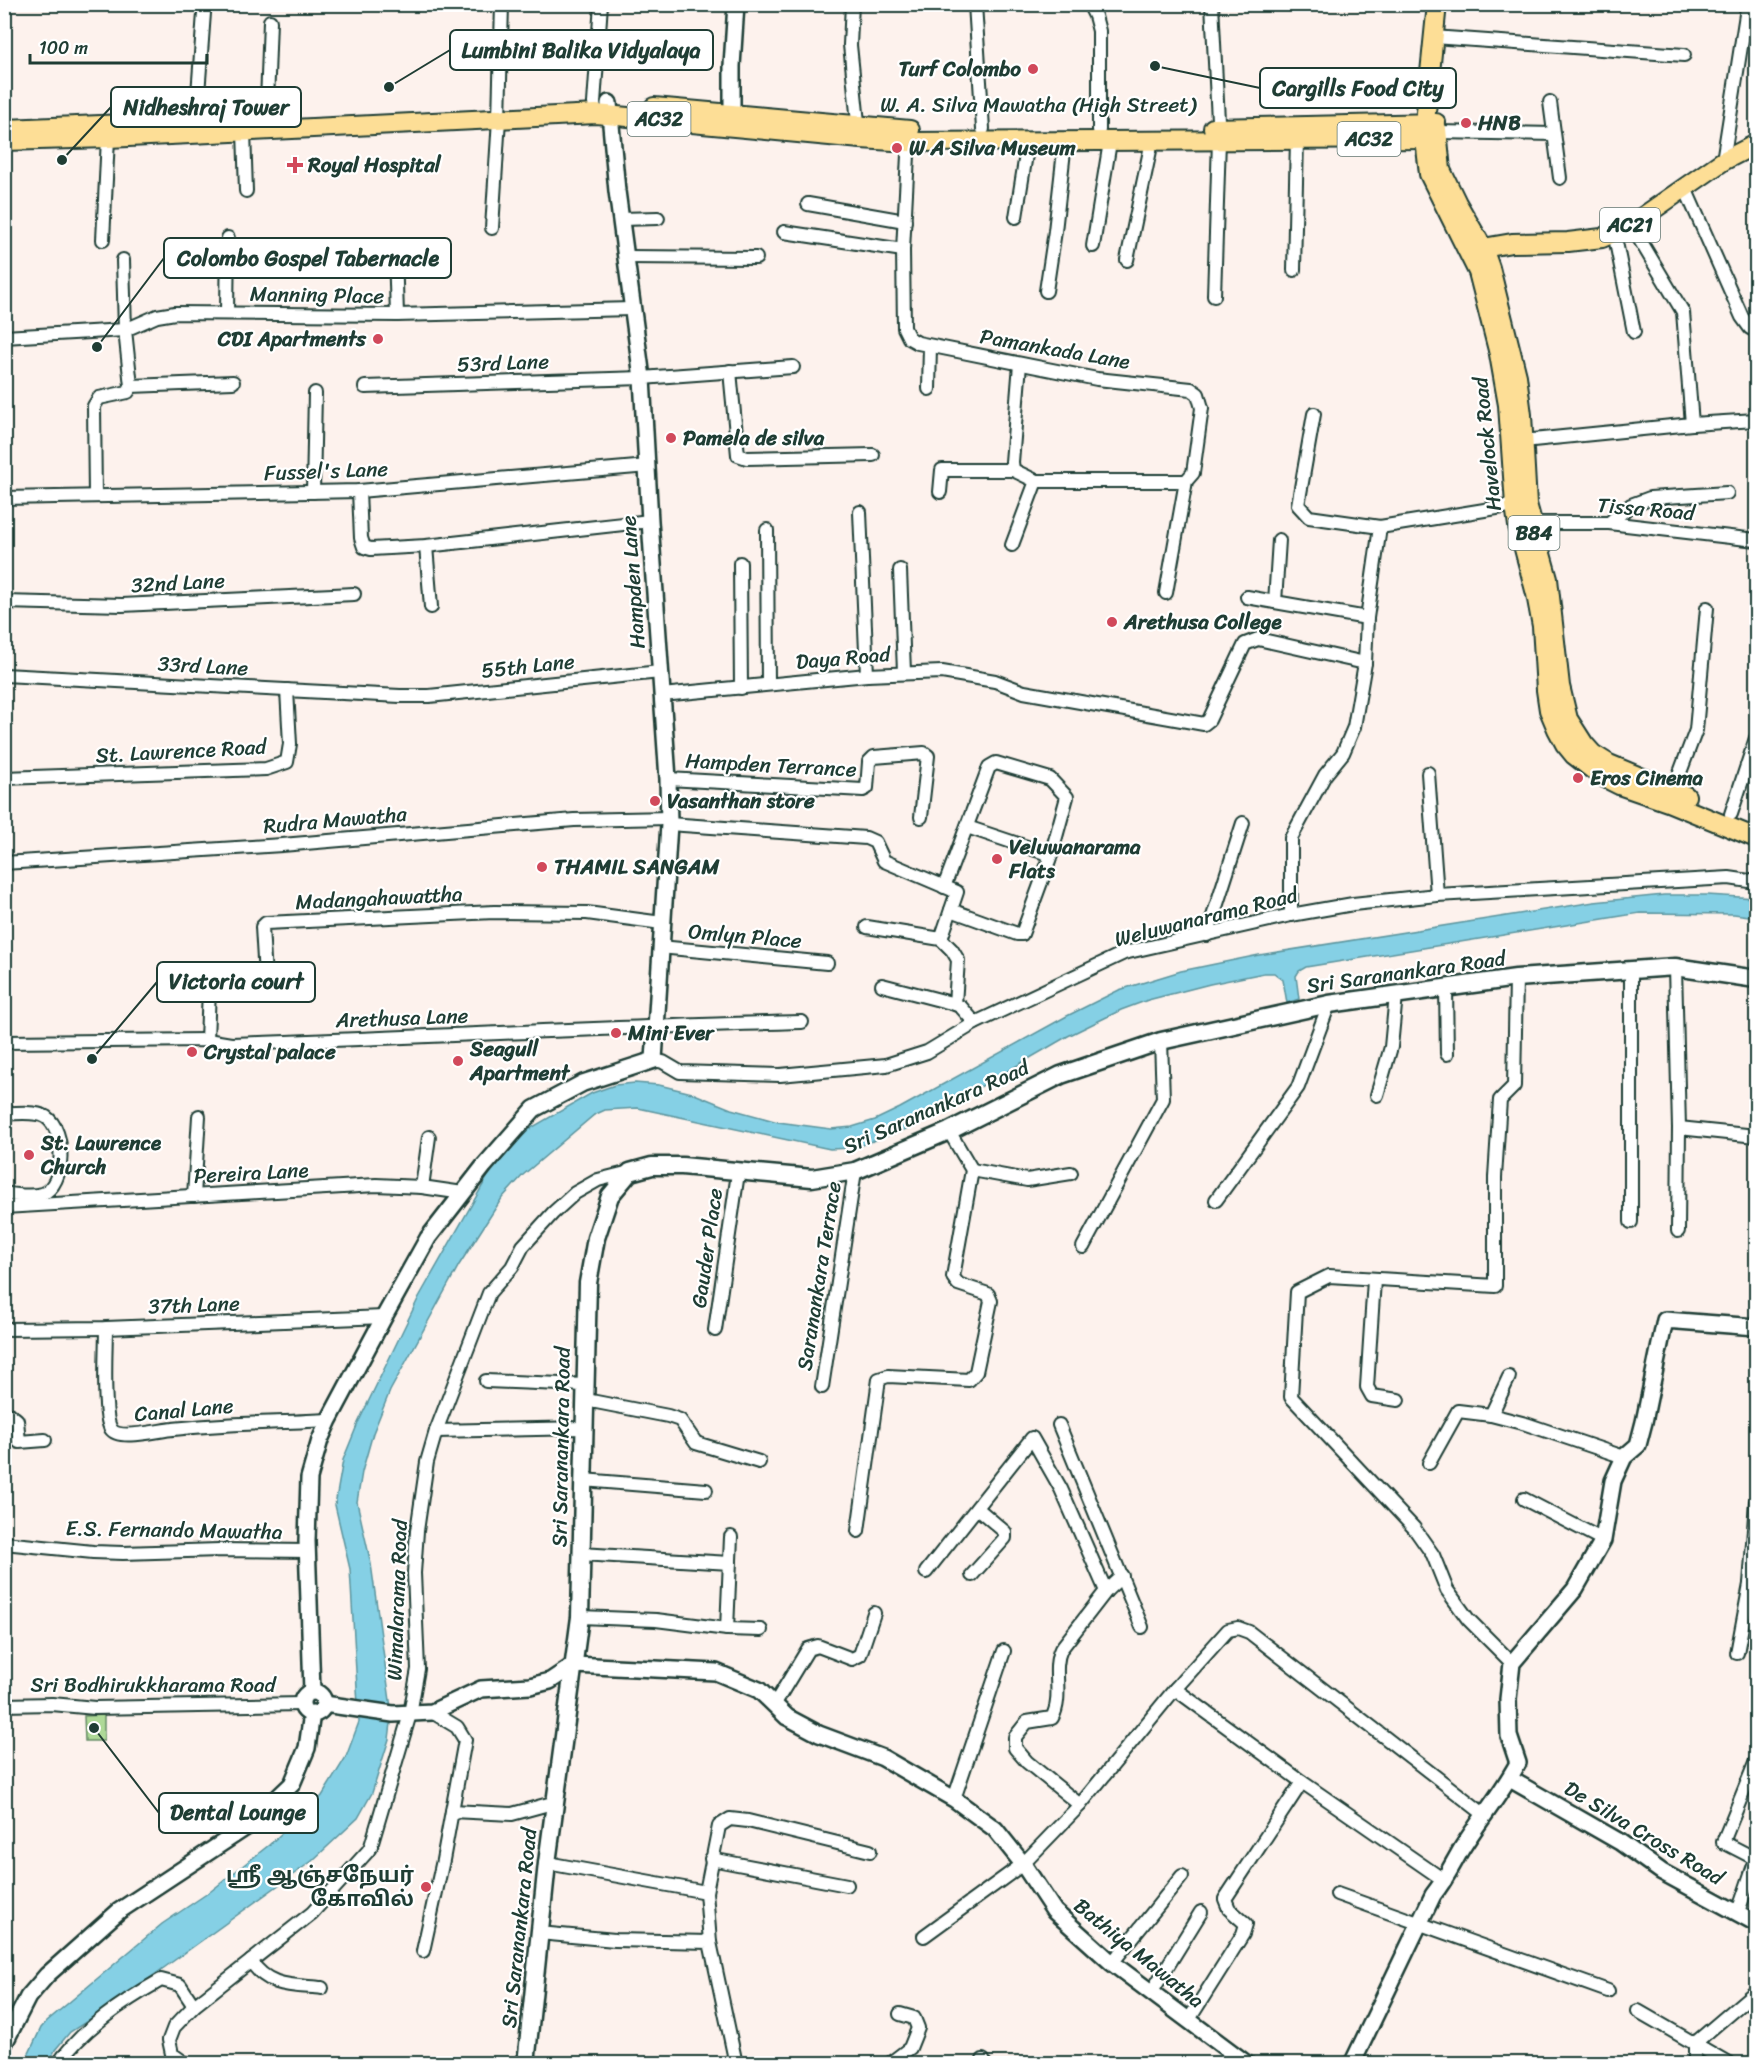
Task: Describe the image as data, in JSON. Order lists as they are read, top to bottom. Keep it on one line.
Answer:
{"streets":{"main road":["W. A. Silva Mawatha (High Street)","AC32","AC21","Havelock Road","B84","Sri Saranankara Road"],"street":["Manning Place","Pamankada Lane","53rd Lane","Fussel's Lane","Tissa Road","Hampden Lane","32nd Lane","Daya Road","33rd Lane","55th Lane","St. Lawrence Road","Hampden Terrance","Rudra Mawatha","Madangahawattha","Weluwanarama Road","Omlyn Place","Arethusa Lane","Pereira Lane","Gauder Place","Saranankara Terrace","37th Lane","Canal Lane","E.S. Fernando Mawatha","Wimalarama Road","Sri Bodhirukkharama Road","De Silva Cross Road","Bathiya Mawatha"]},"crossings":[["W. A. Silva Mawatha (High Street)","Pamankada Lane"],["W. A. Silva Mawatha (High Street)","Havelock Road"],["W. A. Silva Mawatha (High Street)","Hampden Lane"],["AC21","Havelock Road"],["Manning Place","Hampden Lane"],["53rd Lane","Hampden Lane"],["Havelock Road","Tissa Road"],["Fussel's Lane","Hampden Lane"],["Hampden Lane","Daya Road"],["Hampden Lane","55th Lane"],["Hampden Lane","Hampden Terrance"],["Hampden Lane","Rudra Mawatha"],["Hampden Lane","Madangahawattha"],["Hampden Lane","Weluwanarama Road"],["Hampden Lane","Omlyn Place"],["Hampden Lane","Arethusa Lane"],["33rd Lane","55th Lane"],["33rd Lane","St. Lawrence Road"],["Madangahawattha","Arethusa Lane"],["Sri Saranankara Road","Gauder Place"],["Sri Saranankara Road","Saranankara Terrace"],["Sri Saranankara Road","Wimalarama Road"],["Sri Saranankara Road","Bathiya Mawatha"],["37th Lane","Canal Lane"]],"places":{"other":["Cargills Food City","Turf Colombo","Lumbini Balika Vidyalaya","HNB","W A Silva Museum","Nidheshraj Tower","CDI Apartments","Colombo Gospel Tabernacle","Pamela de silva","Arethusa College","Eros Cinema","Vasanthan store","Veluwanarama Flats","THAMIL SANGAM","Mini Ever","Crystal palace","Victoria court","Seagull Apartment","St. Lawrence Church","Dental Lounge","ஸ்ரீ ஆஞ்சநேயர் கோவில்"],"health":["Royal Hospital"]},"scale_bar":"100 m"}
